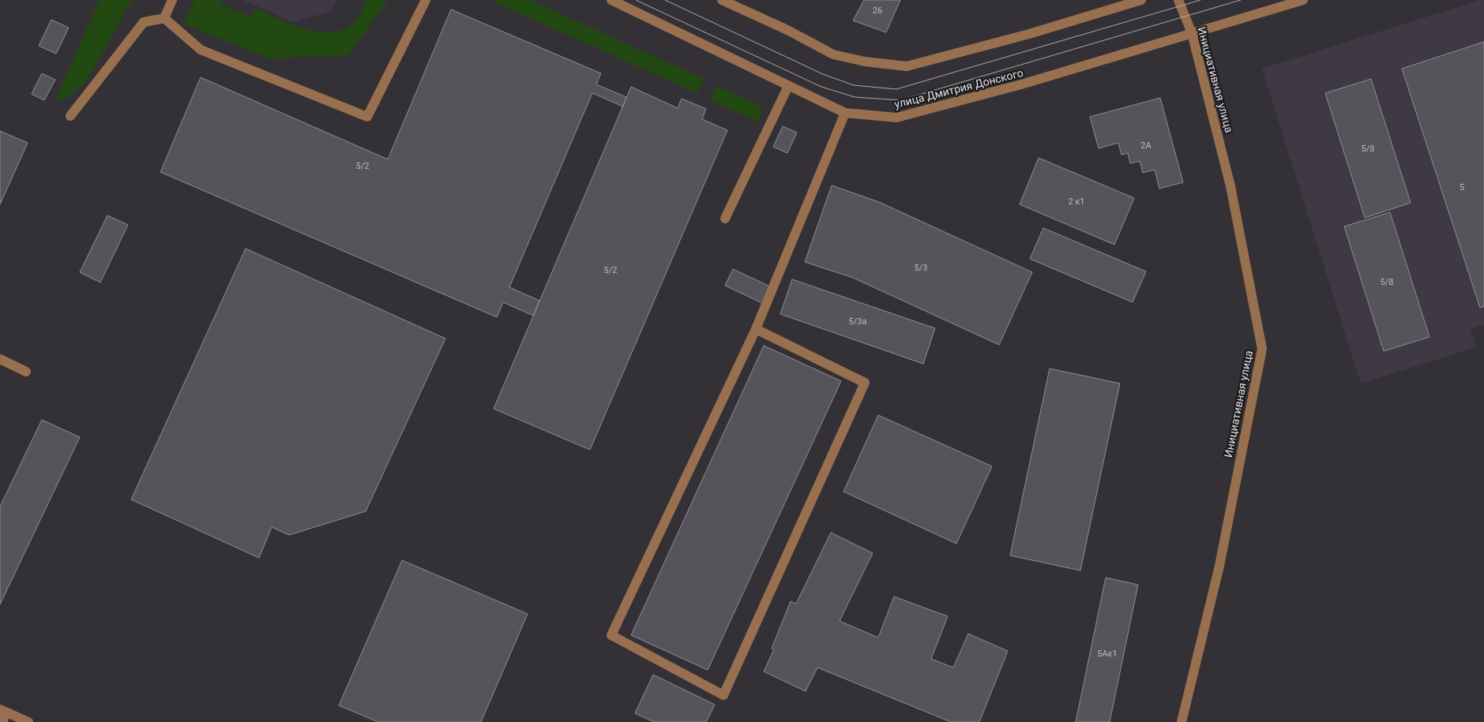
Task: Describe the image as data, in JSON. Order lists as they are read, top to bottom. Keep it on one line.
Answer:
{"streets":{"street":["Инициативная улица","улица Дмитрия Донского"]},"crossings":[["Инициативная улица","улица Дмитрия Донского"]],"house_numbers":["26","2А","5/8","5/2","5","2 к1","5/3","5/2","5/8","5/3а","5Ак1"]}
